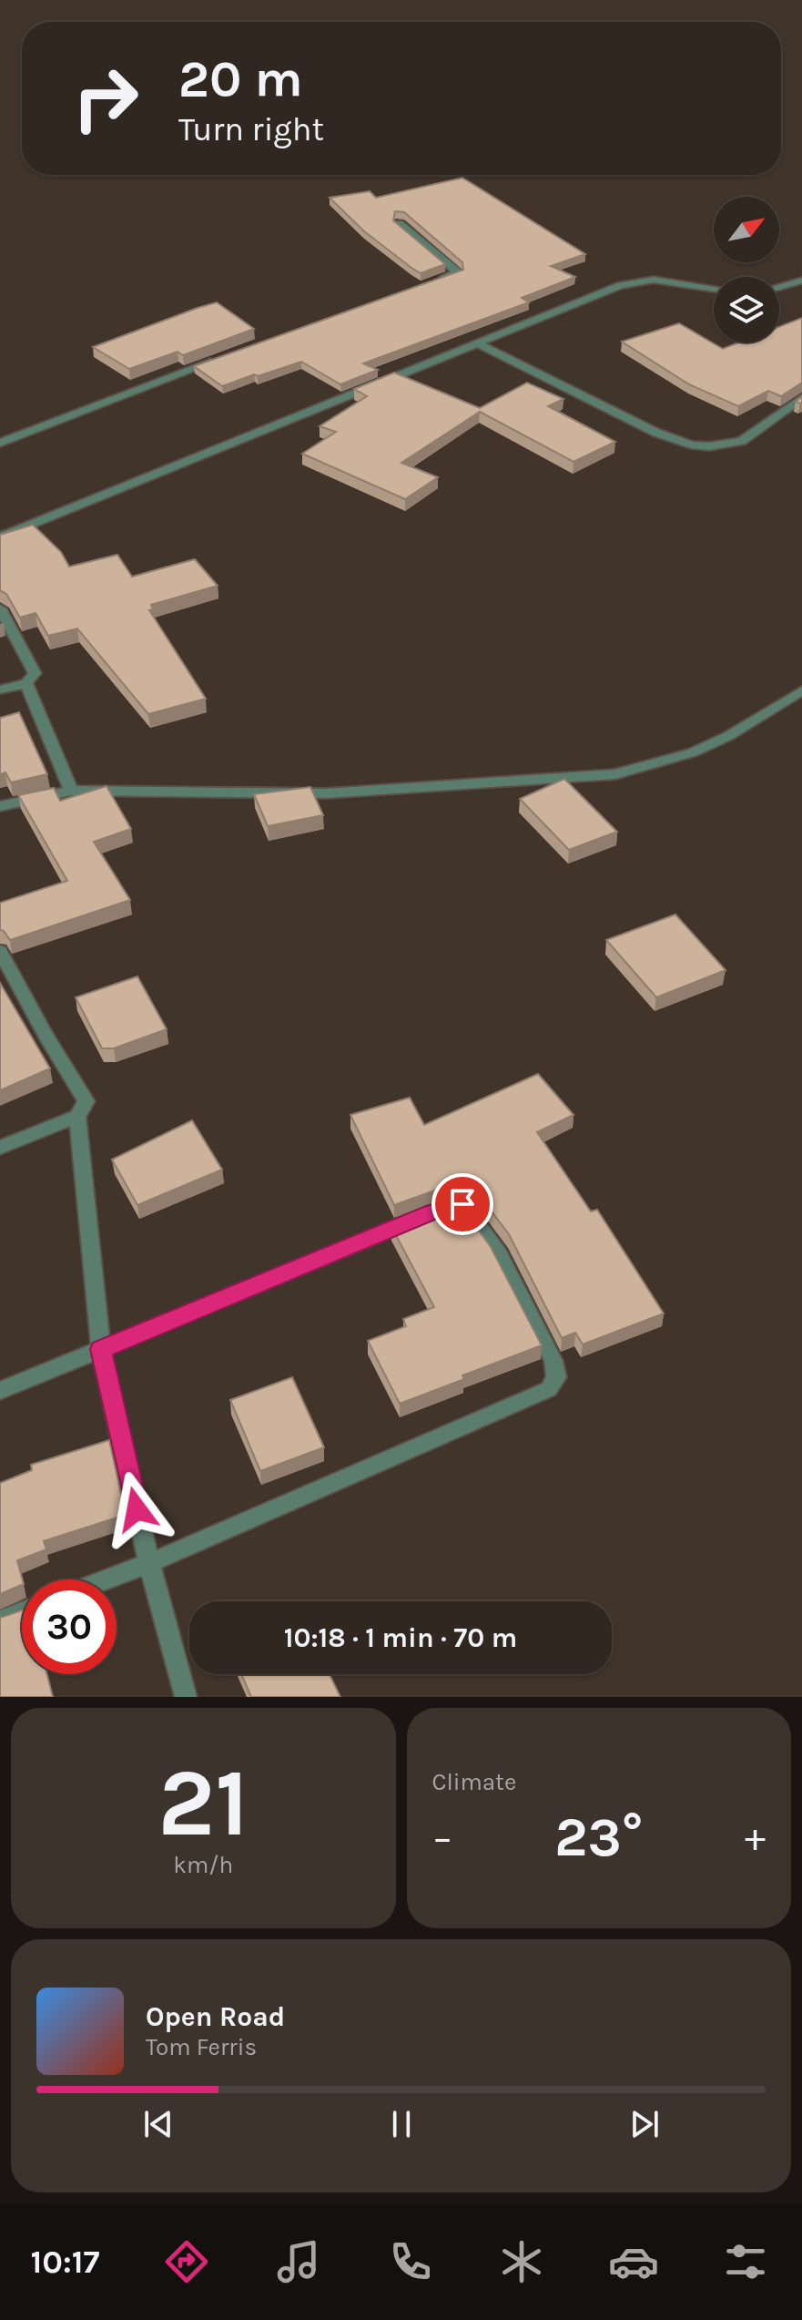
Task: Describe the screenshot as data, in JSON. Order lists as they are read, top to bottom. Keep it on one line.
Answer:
{"north":"top right","page":{"turn":["20 m","Turn right"],"limit":"30","trip":"10:18 · 1 min · 70 m","tile":[["21","km/h"],"Climate"],"heat":["−","23°","+"],"song":["Open Road","Tom Ferris"],"tabs":"10:17"}}
